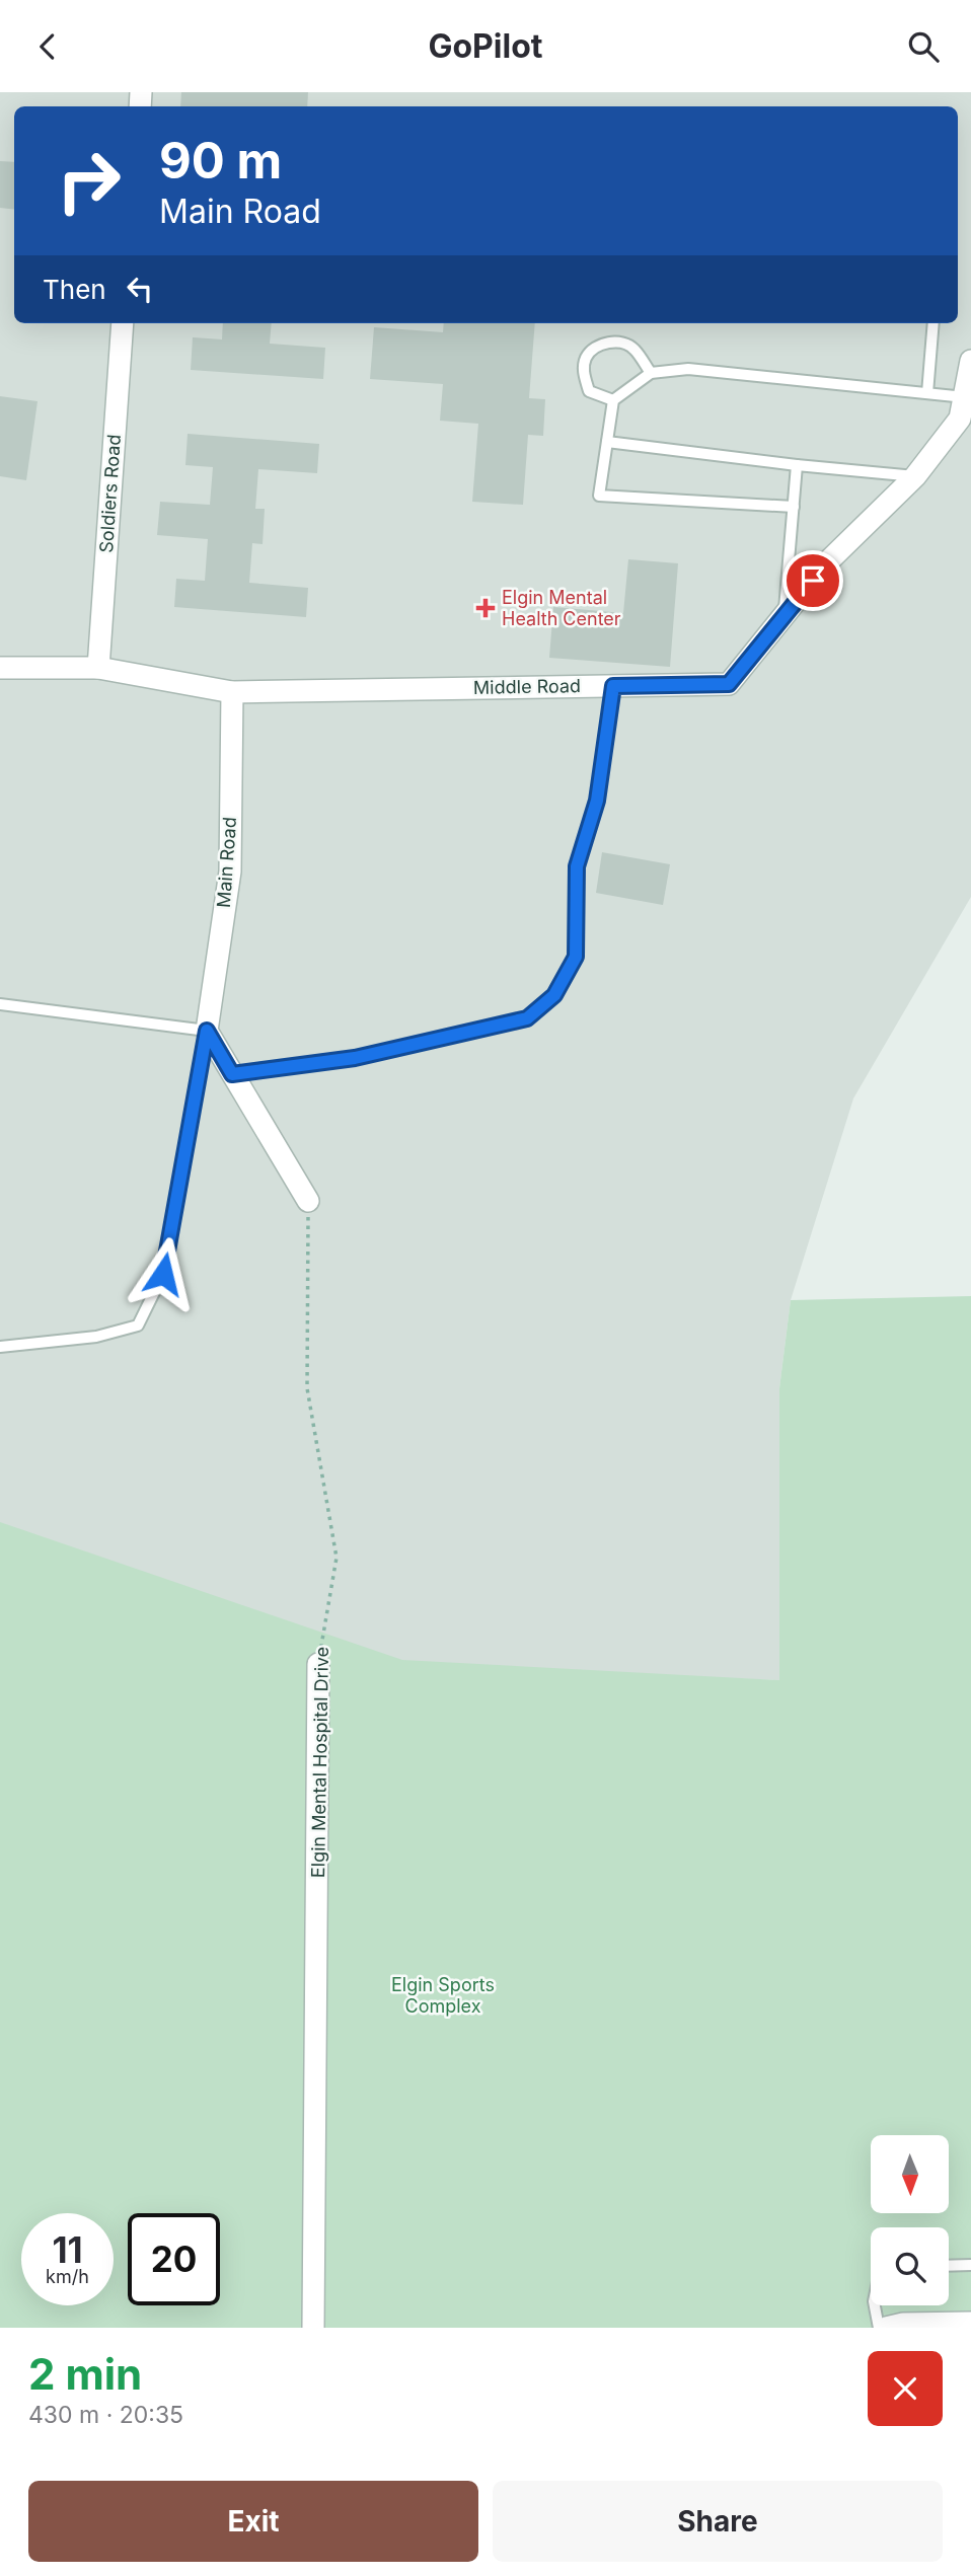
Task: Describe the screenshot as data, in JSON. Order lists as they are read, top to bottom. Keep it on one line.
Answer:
{"streets":{"street":["Soldiers Road","Middle Road","Main Road","Elgin Mental Hospital Drive"]},"crossings":[["Soldiers Road","Middle Road"],["Middle Road","Main Road"]],"parks":["Elgin Sports Complex"],"places":{"health":["Elgin Mental Health Center"]},"north":"bottom","page":{"header":"GoPilot","turn":["90 m","Main Road"],"then":"Then","speed":"11 km/h","limit":"20","heading":["2 min","430 m · 20:35"],"buttons":["Exit","Share"]}}
